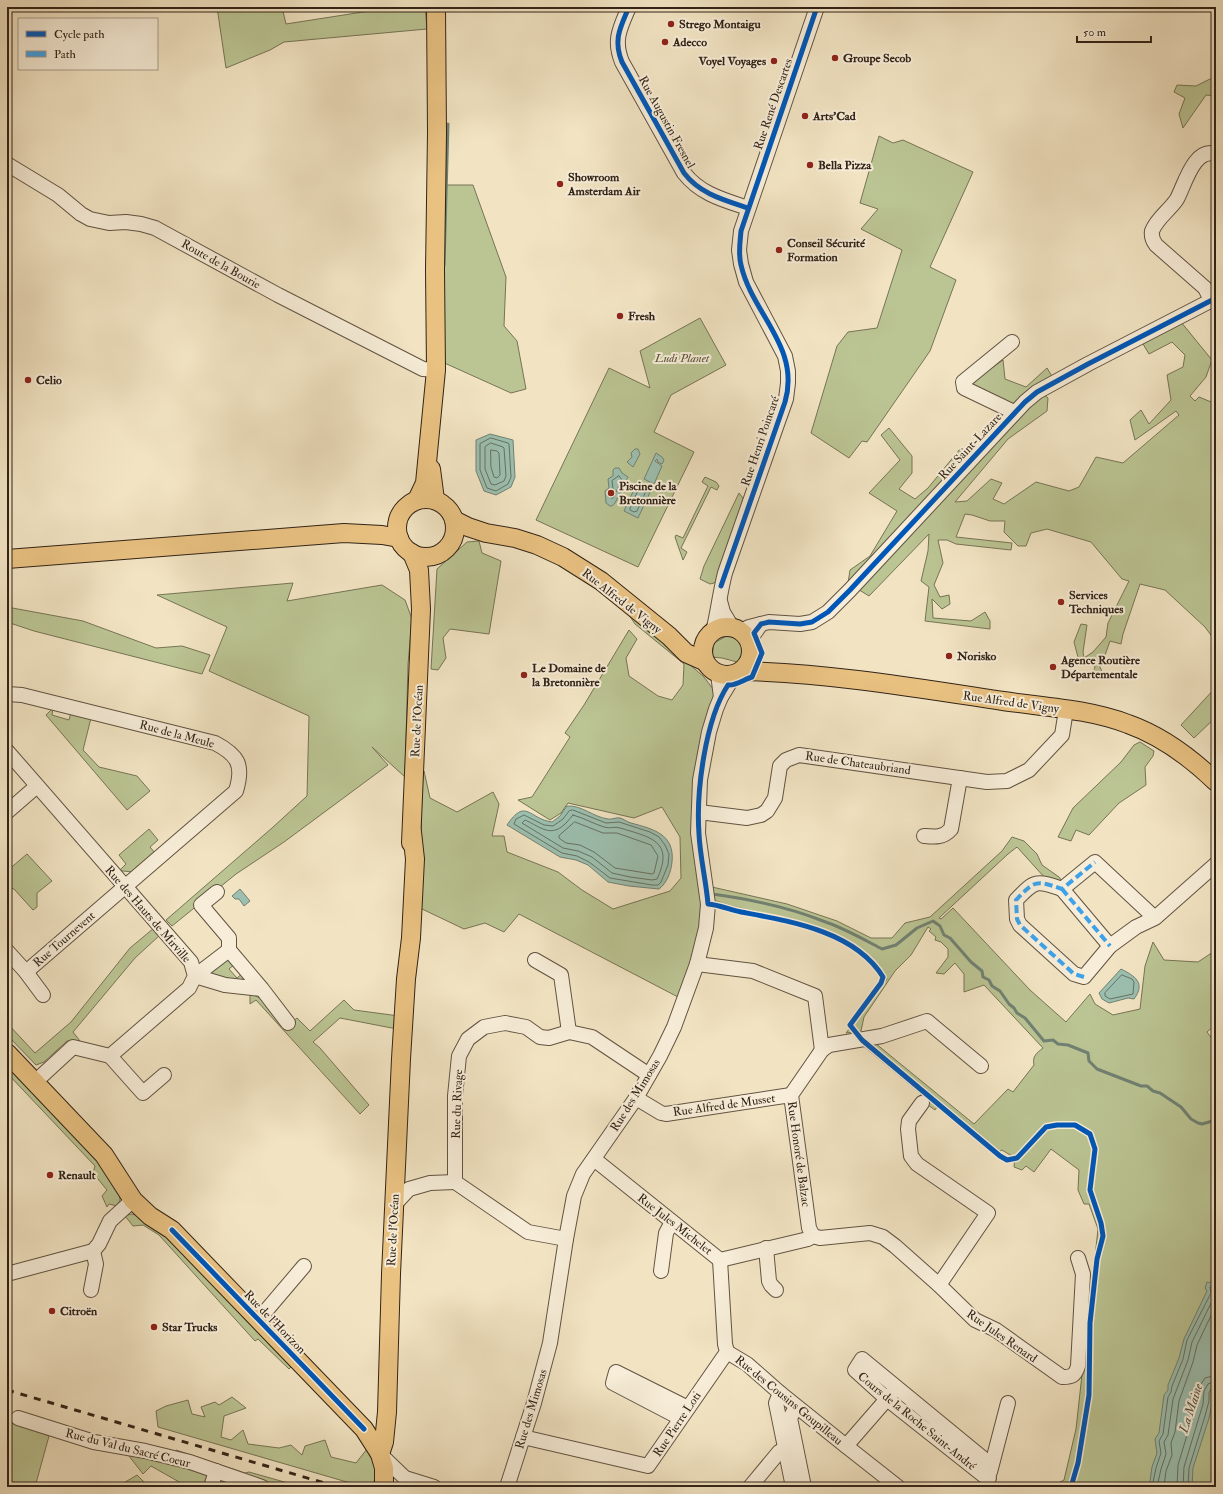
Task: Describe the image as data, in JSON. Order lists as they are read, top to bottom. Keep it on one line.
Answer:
{"streets":{"main road":["Rue Alfred de Vigny","Rue de l'Océan","Rue de l'Horizon"],"street":["Rue René Descartes","Rue Augustin Fresnel","Route de la Bourie","Rue Henri Poincaré","Rue Saint-Lazare","Rue de la Meule","Rue de Chateaubriand","Rue des Hauts de Mirville","Rue Tournevent","Rue des Mimosas","Rue du Rivage","Rue Alfred de Musset","Rue Honoré de Balzac","Rue Jules Michelet","Rue Jules Renard","Rue des Cousins Goupilleau","Cours de la Roche Saint-André","Rue Pierre Loti","Rue du Val du Sacré Coeur"]},"crossings":[["Rue René Descartes","Rue Augustin Fresnel"],["Rue René Descartes","Rue Henri Poincaré"],["Rue Augustin Fresnel","Rue Henri Poincaré"],["Rue Saint-Lazare","Rue Alfred de Vigny"],["Rue Saint-Lazare","Rue des Mimosas"],["Rue Alfred de Vigny","Rue de l'Océan"],["Rue Alfred de Vigny","Rue de Chateaubriand"],["Rue Alfred de Vigny","Rue des Mimosas"],["Rue de l'Océan","Rue de l'Horizon"],["Rue de la Meule","Rue des Hauts de Mirville"],["Rue de la Meule","Rue Tournevent"],["Rue de Chateaubriand","Rue des Mimosas"],["Rue des Hauts de Mirville","Rue Tournevent"],["Rue des Mimosas","Rue du Rivage"],["Rue des Mimosas","Rue Alfred de Musset"],["Rue des Mimosas","Rue Jules Michelet"],["Rue des Mimosas","Rue Pierre Loti"],["Rue Alfred de Musset","Rue Honoré de Balzac"],["Rue Honoré de Balzac","Rue Jules Renard"],["Rue Jules Michelet","Rue Jules Renard"],["Rue des Cousins Goupilleau","Cours de la Roche Saint-André"],["Rue des Cousins Goupilleau","Rue Pierre Loti"]],"water":["La Maine"],"parks":["Ludi Planet"],"places":["Strego Montaigu","Adecco","Groupe Secob","Voyel Voyages","Arts'Cad","Bella Pizza","Showroom Amsterdam Air","Conseil Sécurité Formation","Fresh","Celio","Piscine de la Bretonnière","Services Techniques","Norisko","Agence Routière Départementale","Le Domaine de la Bretonnière","Renault","Citroën","Star Trucks"],"legend":["Cycle path","Path"],"scale_bar":"50 m"}
